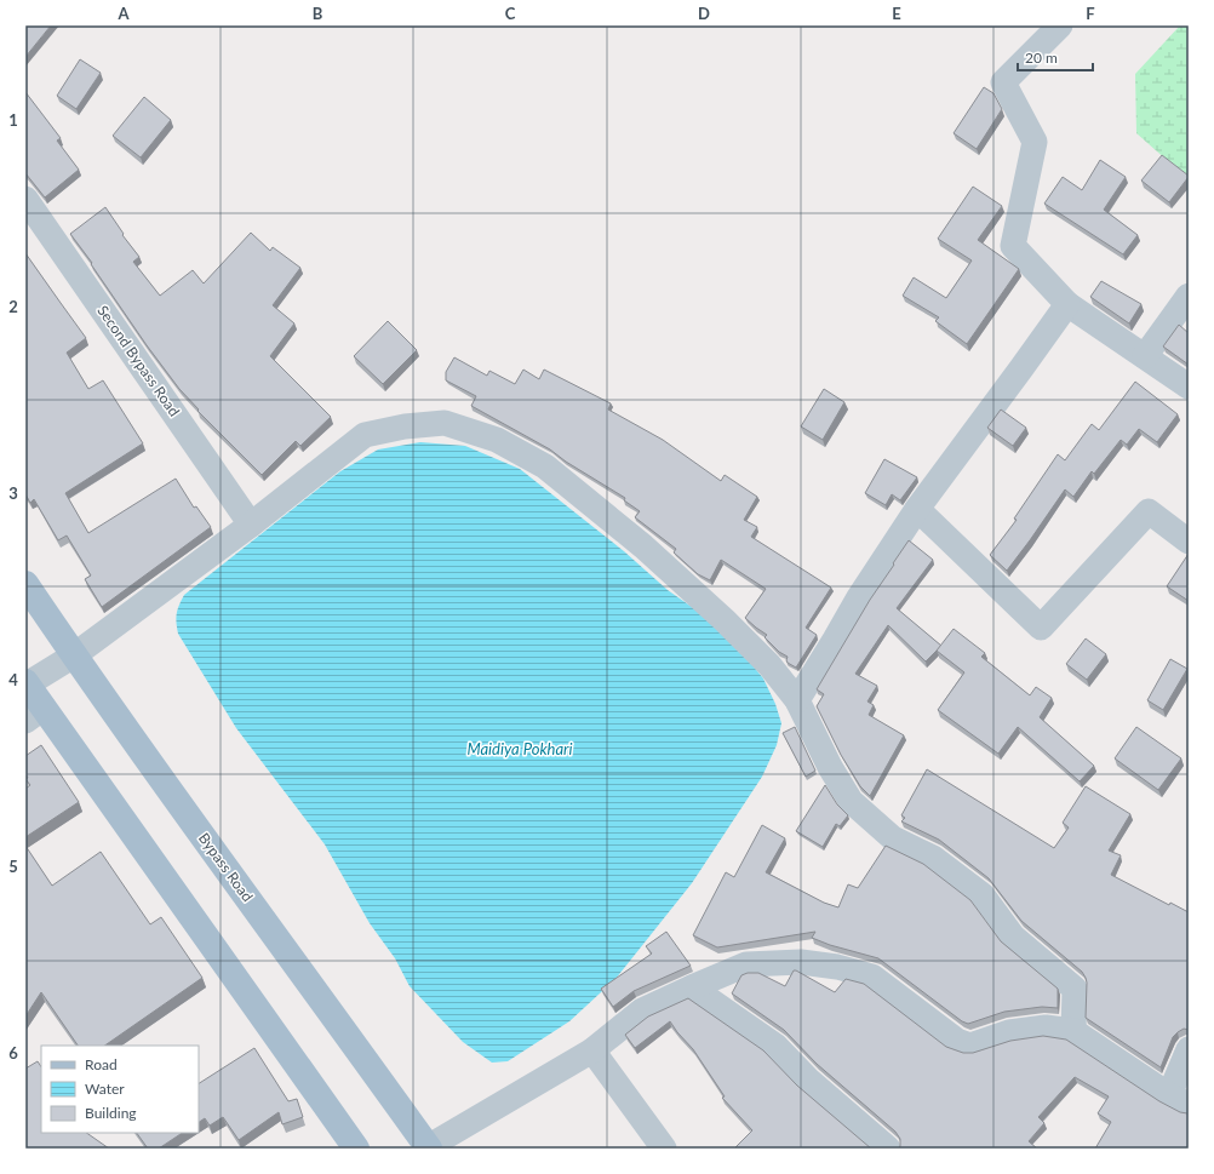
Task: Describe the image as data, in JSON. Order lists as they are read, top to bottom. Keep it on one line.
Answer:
{"streets":{"main road":["Bypass Road"],"street":["Second Bypass Road"]},"water":["Maidiya Pokhari"],"legend":["Road","Water","Building"],"scale_bar":"20 m","grid":{"columns":["A","B","C","D","E","F"],"rows":["1","2","3","4","5","6"]}}
